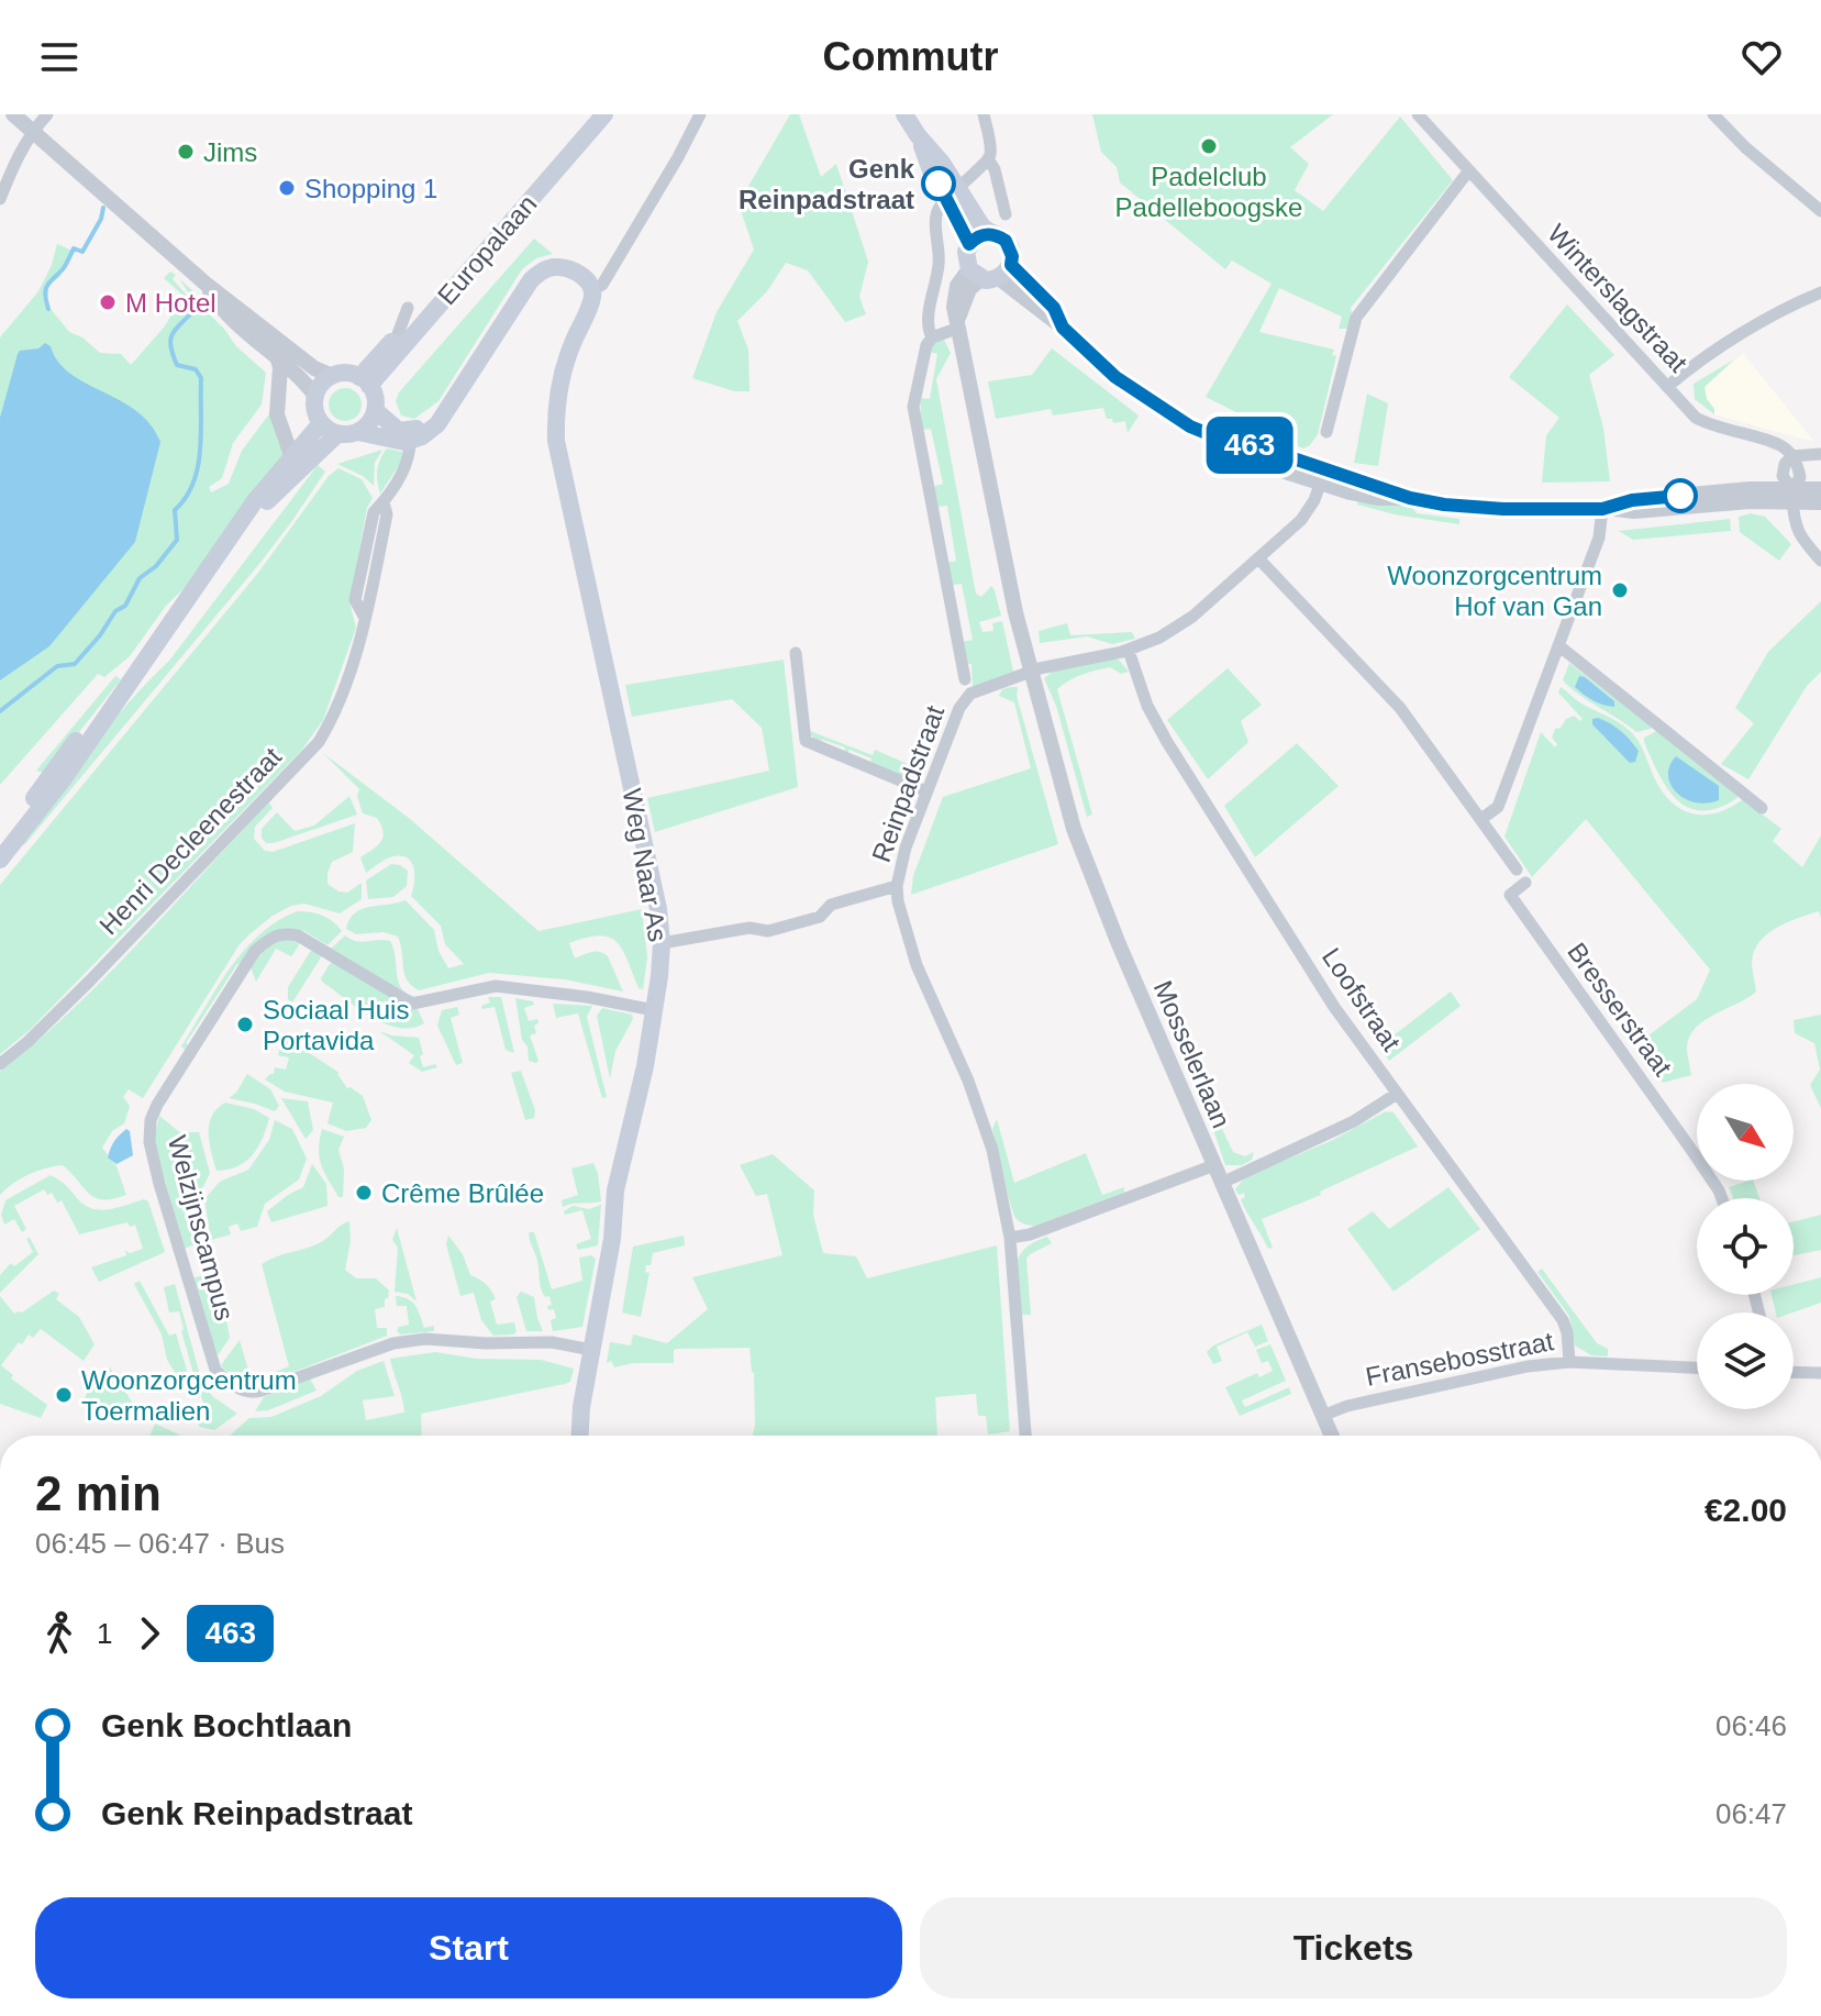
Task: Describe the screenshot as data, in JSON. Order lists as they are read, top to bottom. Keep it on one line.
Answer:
{"streets":{"main road":["Europalaan","Weg Naar As"],"street":["Winterslagstraat","Reinpadstraat","Henri Decleenestraat","Loofstraat","Bresserstraat","Mosselerlaan","Welzijnscampus","Fransebosstraat"]},"crossings":[["Reinpadstraat","Loofstraat"],["Reinpadstraat","Mosselerlaan"],["Weg Naar As","Welzijnscampus"],["Loofstraat","Fransebosstraat"],["Mosselerlaan","Fransebosstraat"]],"places":["Padelclub Padelleboogske","Jims","Genk Reinpadstraat","Shopping 1","M Hotel","Woonzorgcentrum Hof van Gan","Sociaal Huis Portavida","Crême Brûlée","Woonzorgcentrum Toermalien"],"lines":["bus line 463"],"north":"bottom right","page":{"header":"Commutr","on_map":"463","heading":["2 min","06:45 – 06:47 · Bus","€2.00"],"legs":["1","463"],"list":[{"name":"Genk Bochtlaan","value":"06:46"},{"name":"Genk Reinpadstraat","value":"06:47"}],"buttons":["Start","Tickets"]}}
